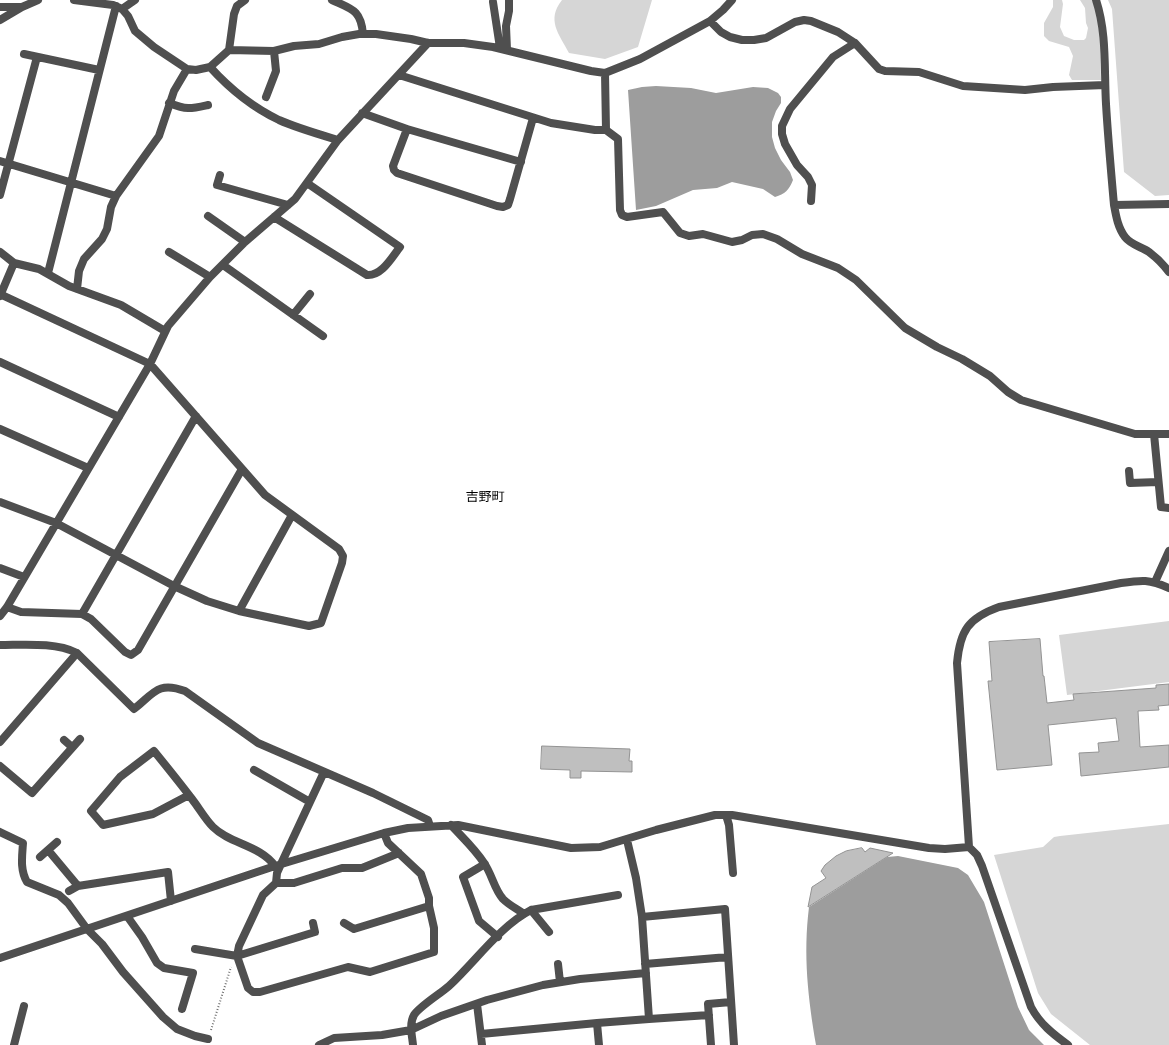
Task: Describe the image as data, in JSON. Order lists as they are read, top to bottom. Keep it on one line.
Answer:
{"districts":["吉野町"]}
